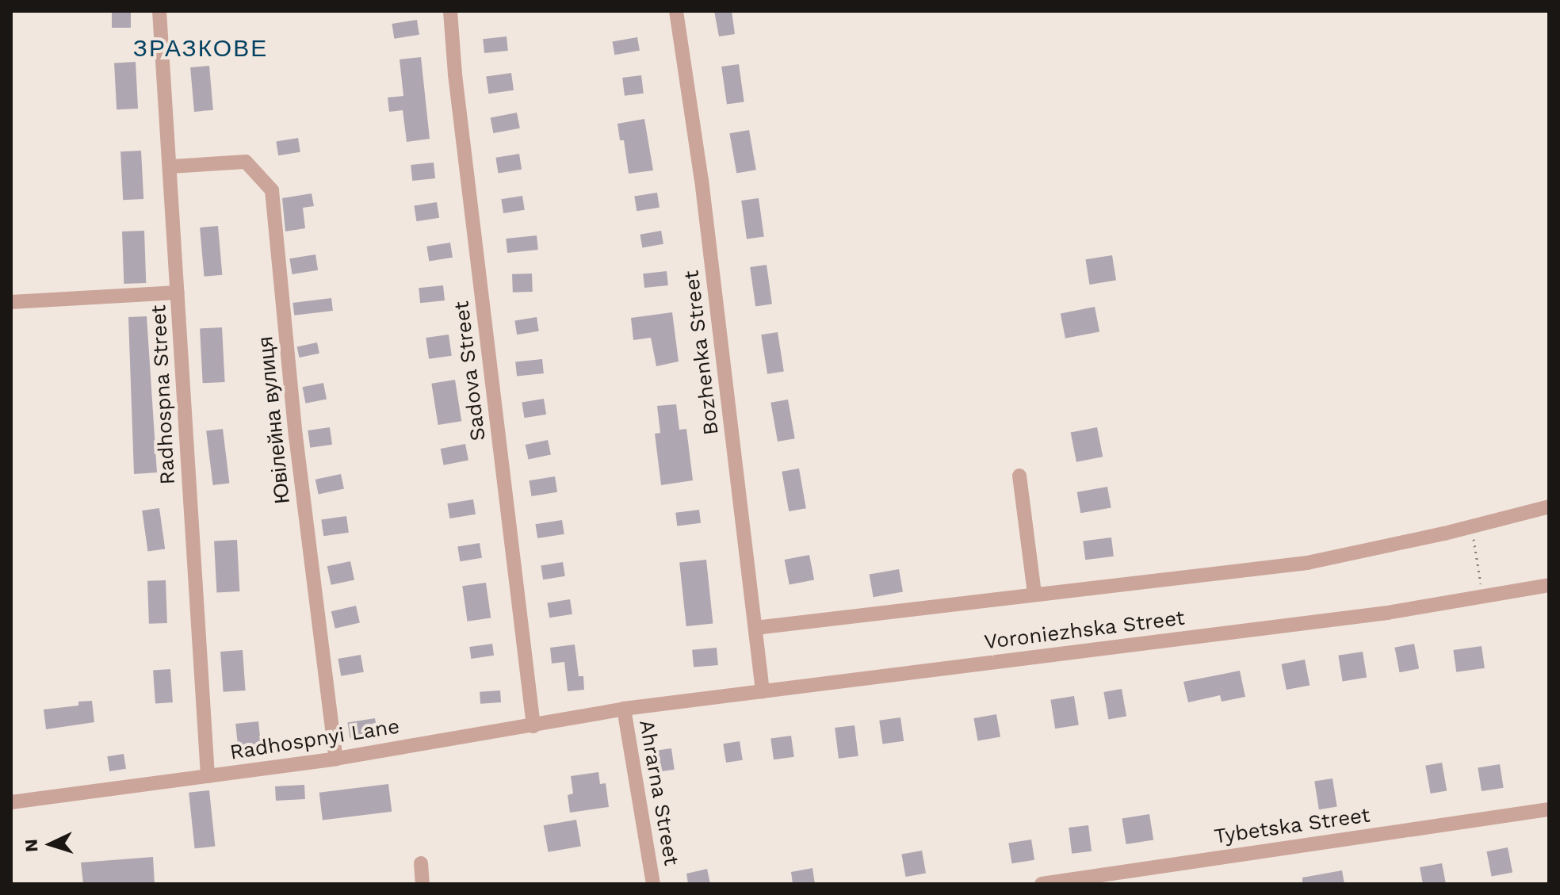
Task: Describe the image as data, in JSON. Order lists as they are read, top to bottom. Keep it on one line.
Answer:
{"streets":{"street":["Bozhenka Street","Sadova Street","Radhospna Street","Ювілейна вулиця","Voroniezhska Street","Radhospnyi Lane","Ahrarna Street","Tybetska Street"]},"crossings":[["Bozhenka Street","Voroniezhska Street"],["Sadova Street","Radhospnyi Lane"],["Radhospna Street","Ювілейна вулиця"],["Radhospna Street","Radhospnyi Lane"],["Ювілейна вулиця","Radhospnyi Lane"],["Voroniezhska Street","Radhospnyi Lane"],["Voroniezhska Street","Ahrarna Street"],["Radhospnyi Lane","Ahrarna Street"]],"districts":["ЗРАЗКОВЕ"],"north":"left"}
